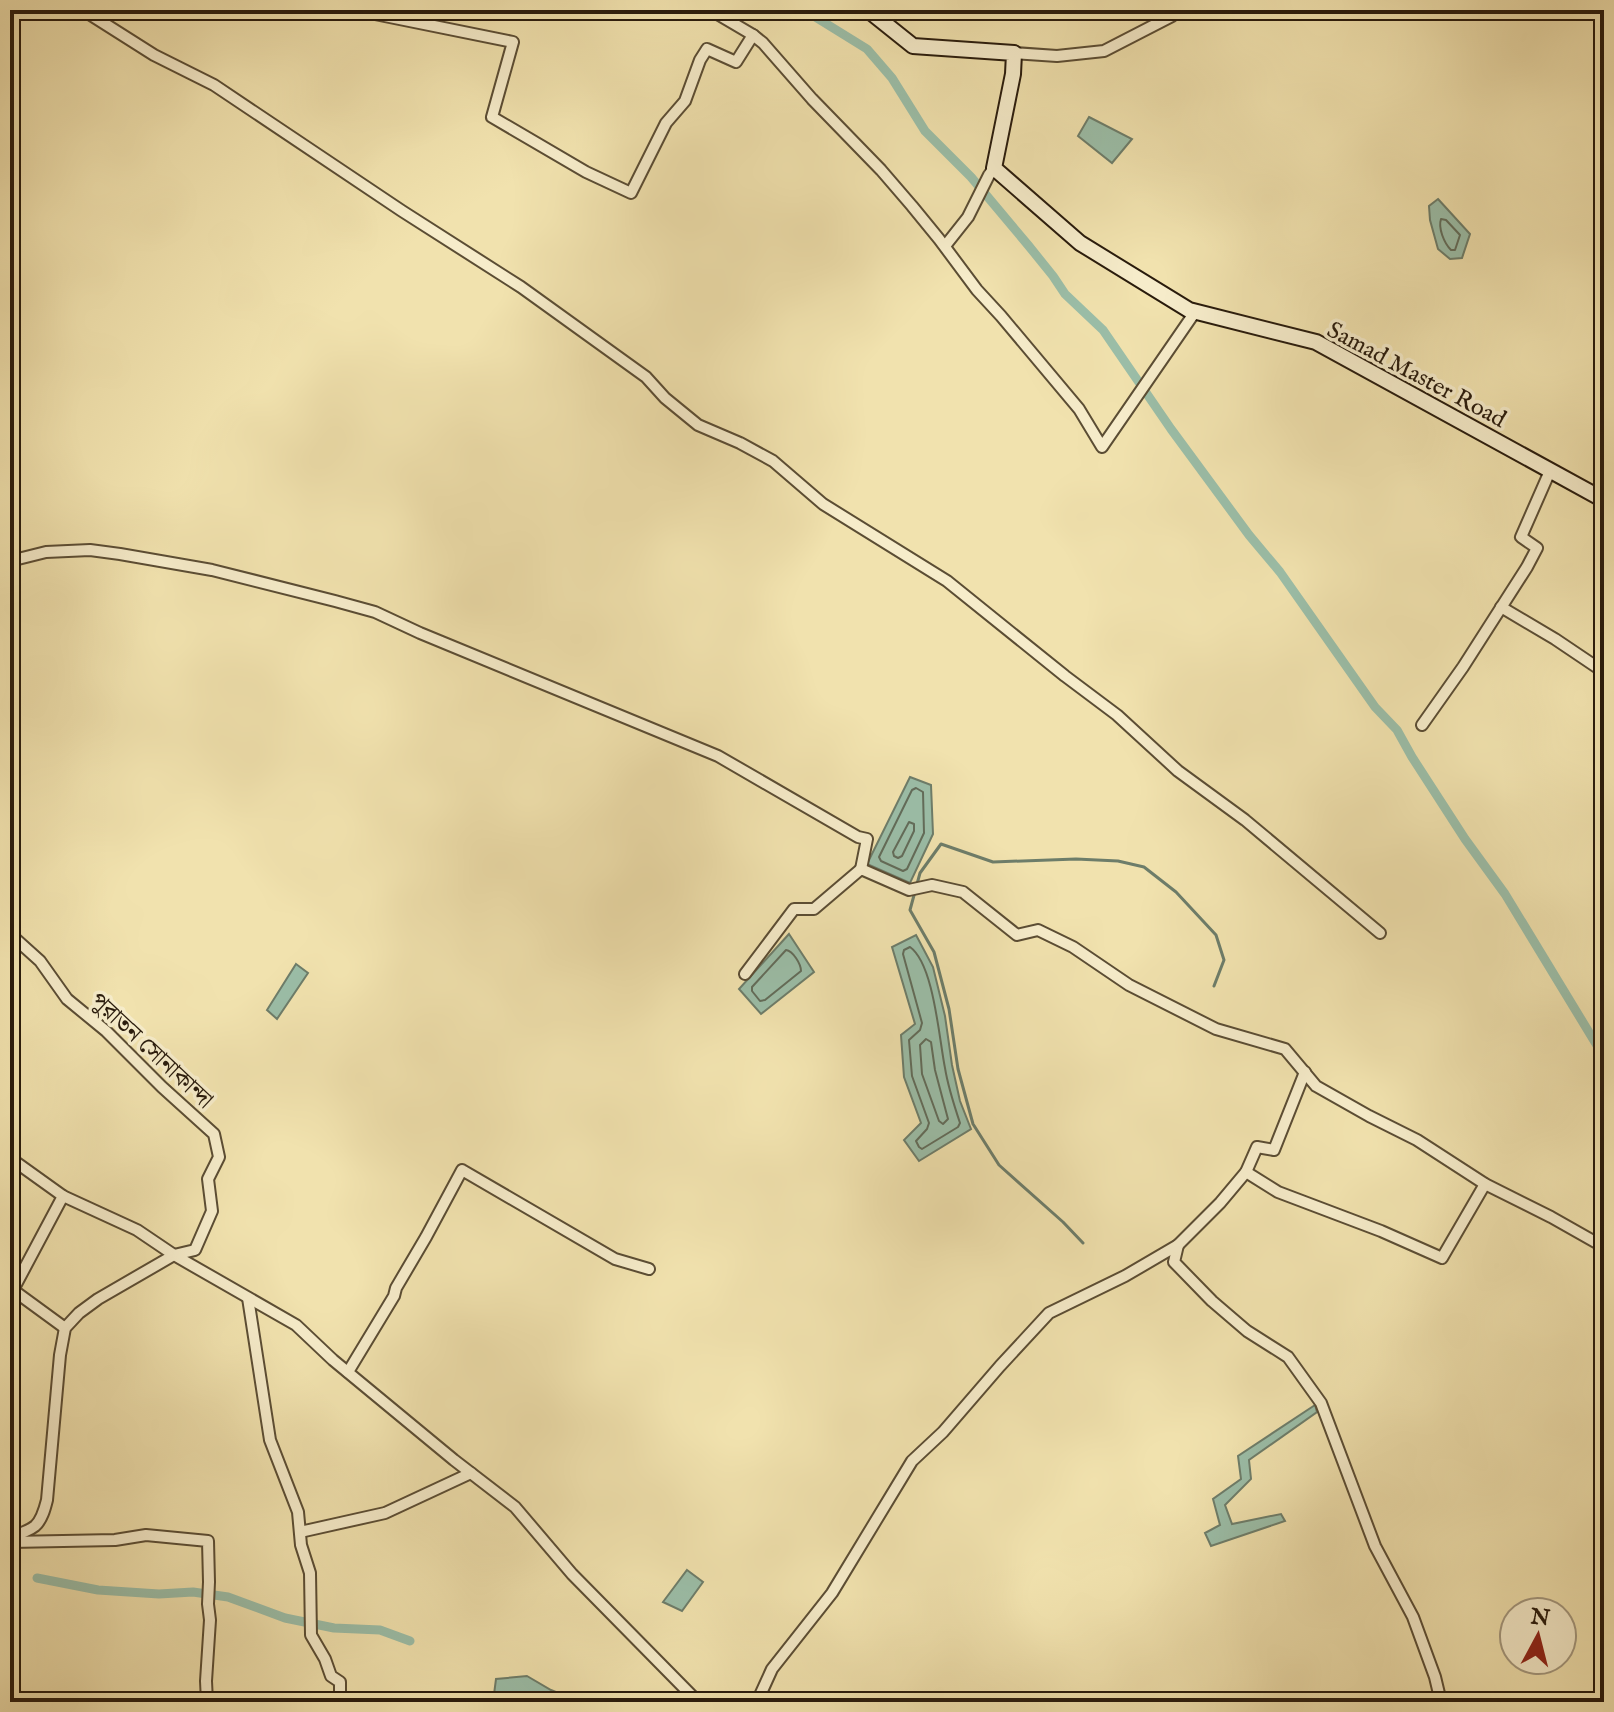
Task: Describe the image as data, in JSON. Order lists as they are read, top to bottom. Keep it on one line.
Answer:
{"streets":{"street":["Samad Master Road","পুরাতন সোনাকান্দা"]},"north":"top"}
